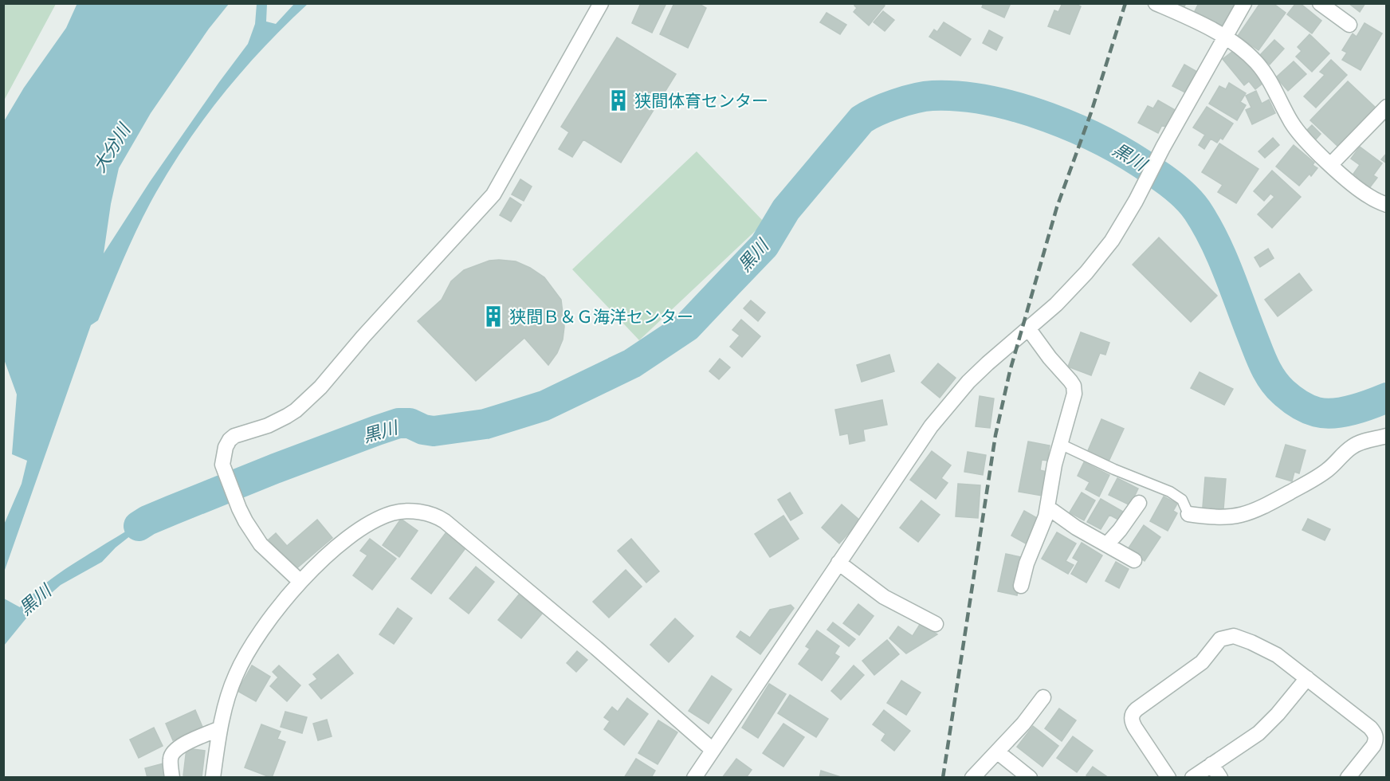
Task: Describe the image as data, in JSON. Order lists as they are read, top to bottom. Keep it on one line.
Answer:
{"water":["大分川","黒川"],"places":{"building":["狭間体育センター","狭間Ｂ＆Ｇ海洋センター"]}}
